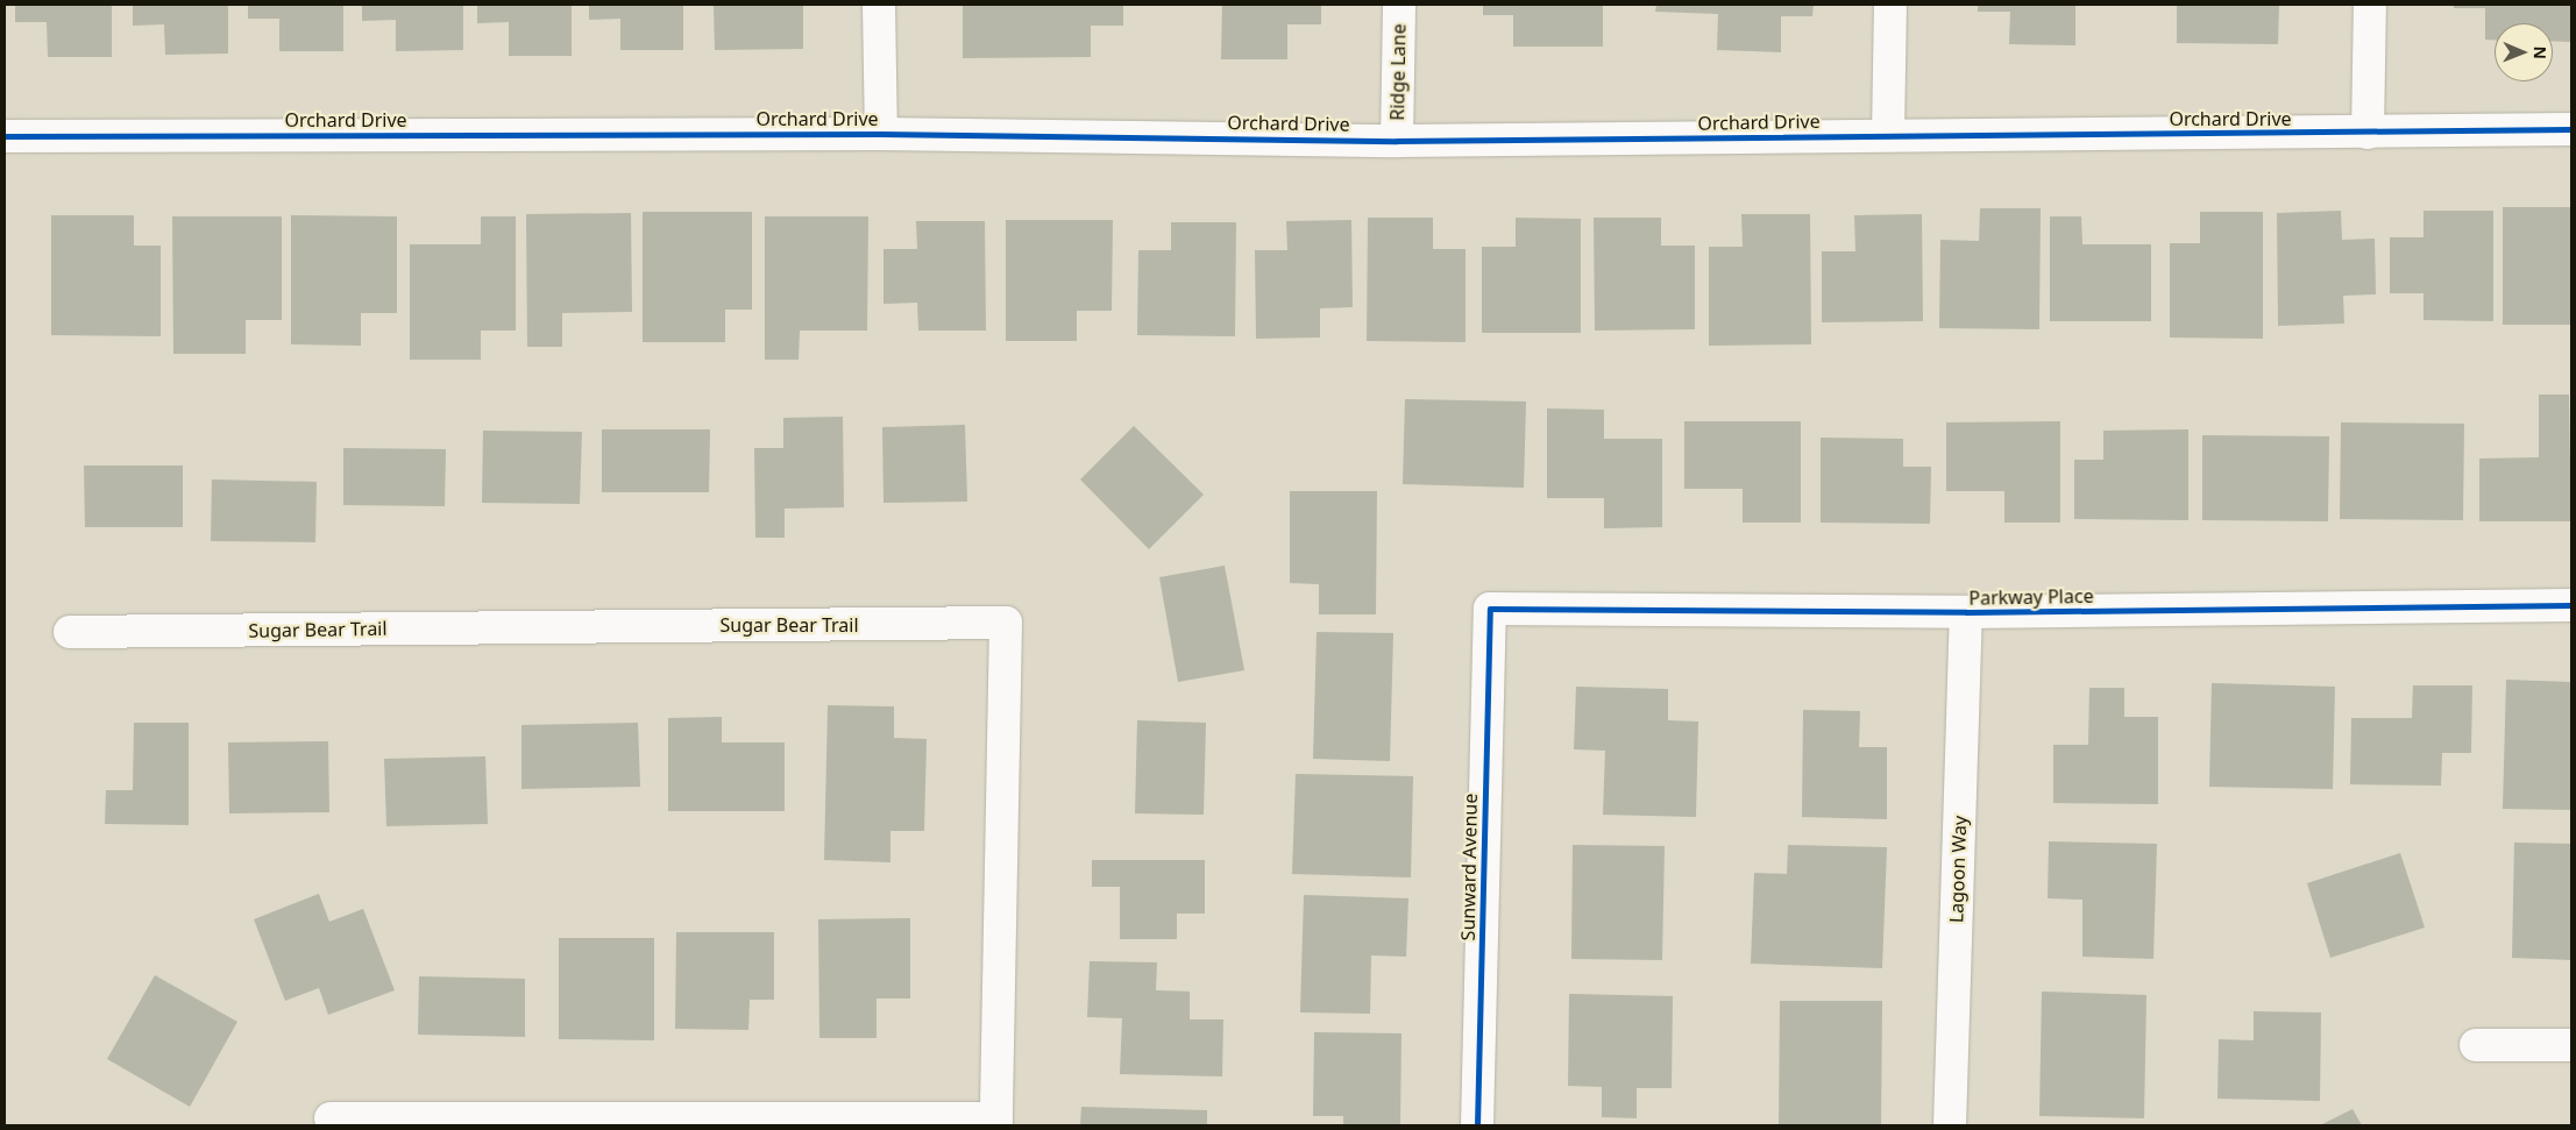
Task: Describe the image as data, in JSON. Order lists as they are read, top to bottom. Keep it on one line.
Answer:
{"streets":{"street":["Ridge Lane","Orchard Drive","Parkway Place","Sugar Bear Trail","Sunward Avenue","Lagoon Way"]},"crossings":[["Ridge Lane","Orchard Drive"],["Parkway Place","Sunward Avenue"],["Parkway Place","Lagoon Way"]],"north":"right"}
